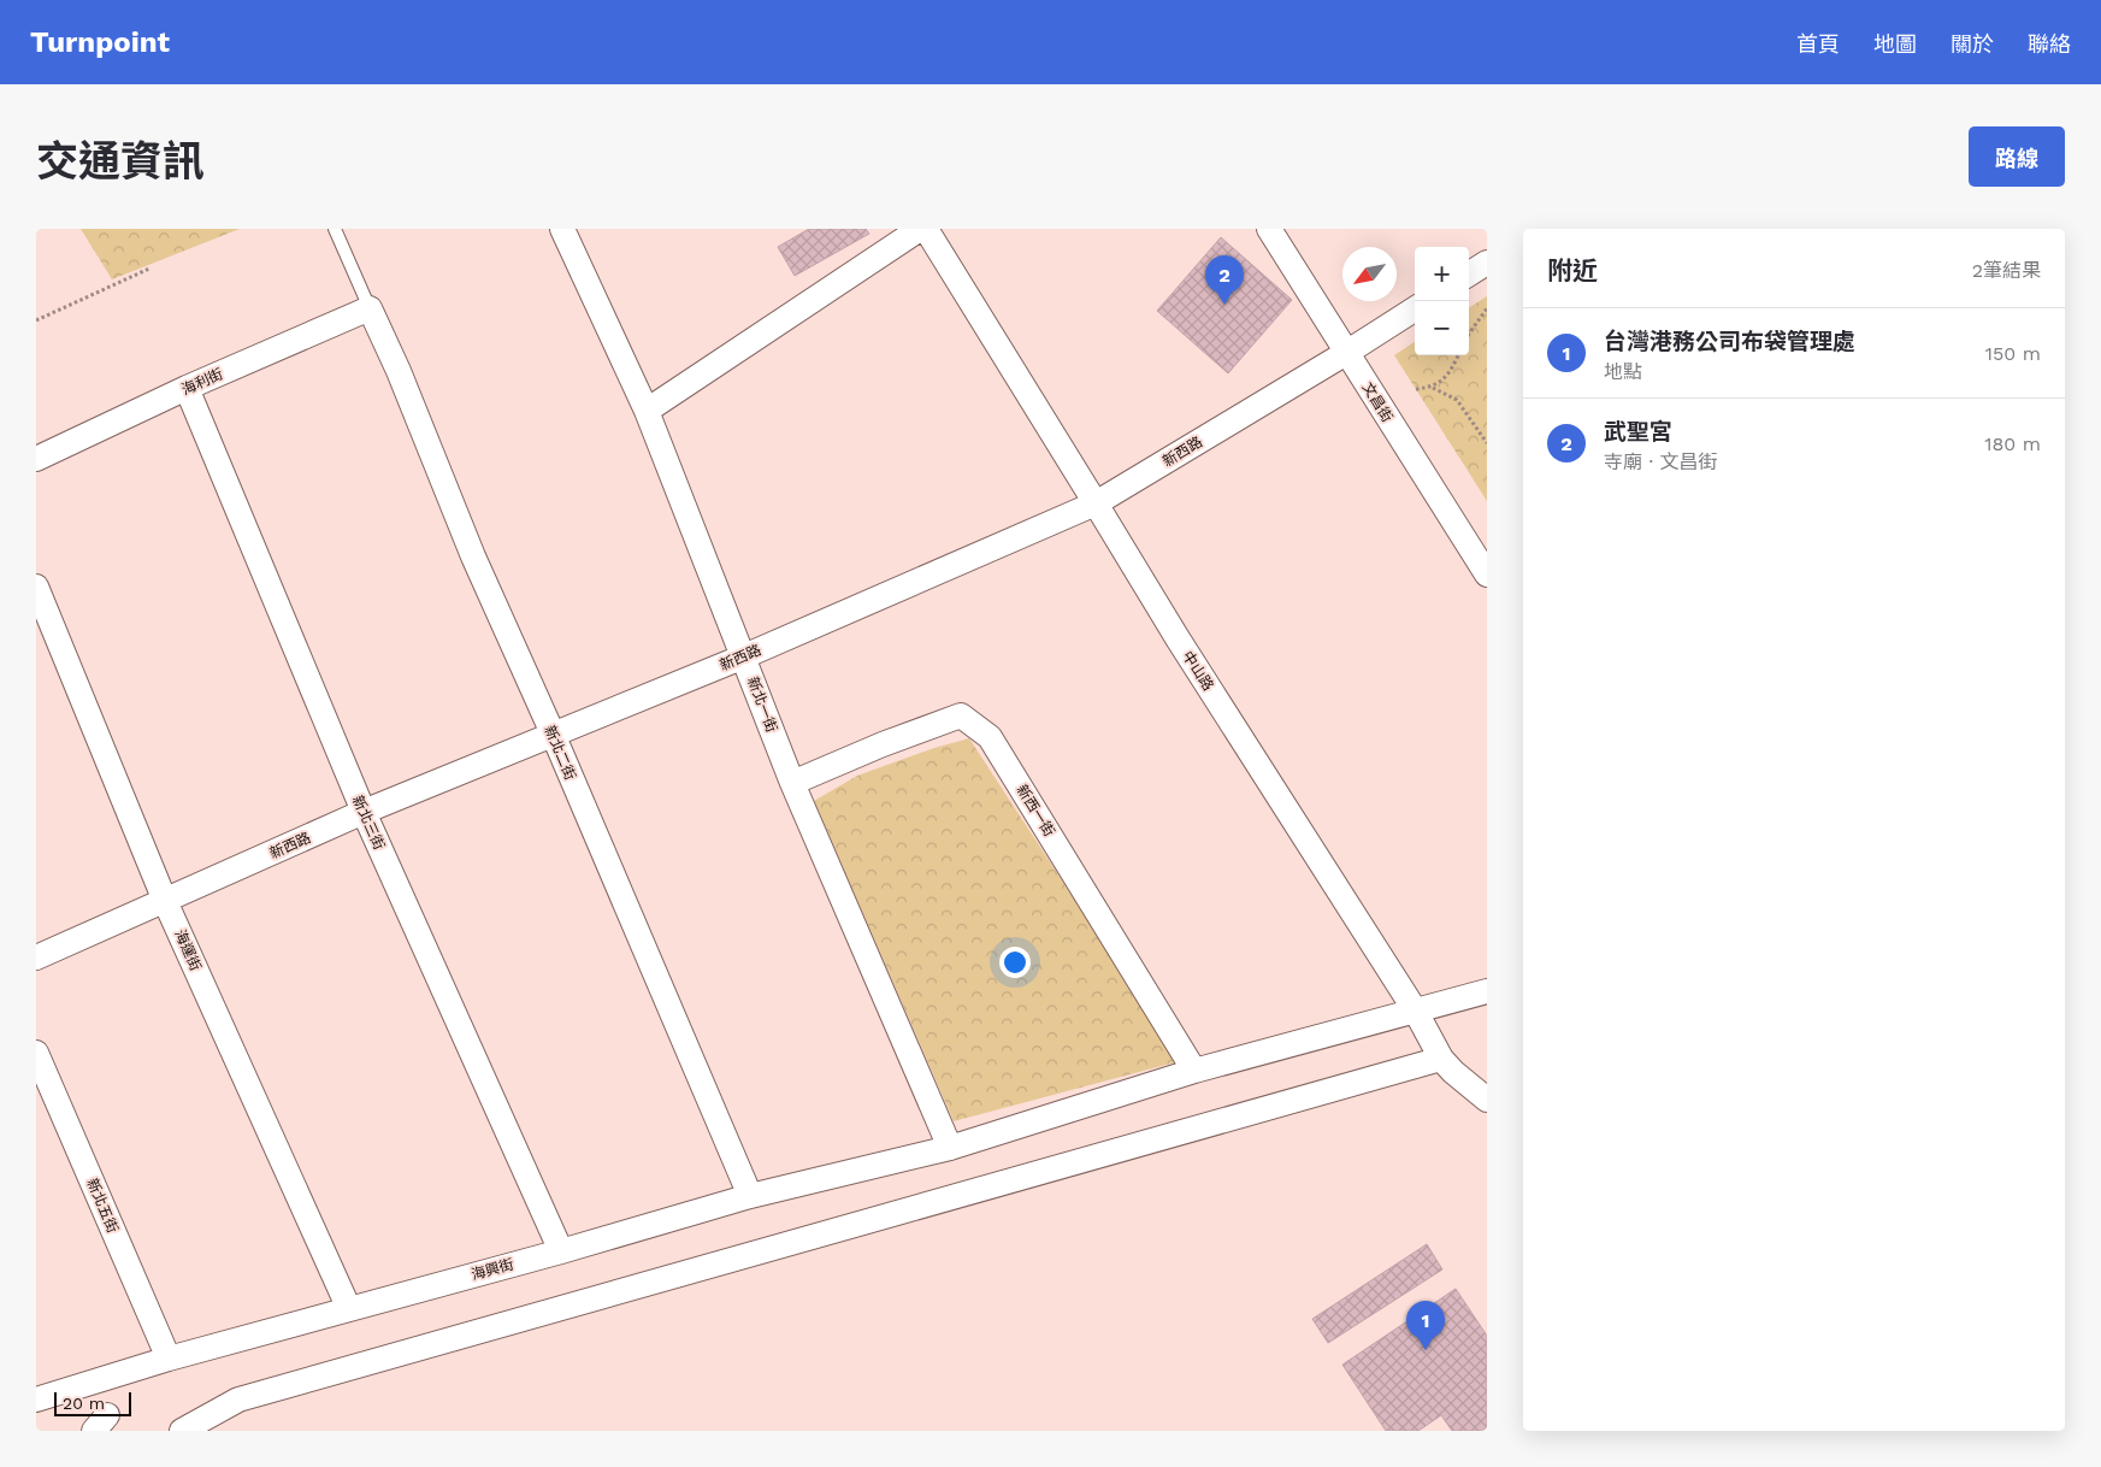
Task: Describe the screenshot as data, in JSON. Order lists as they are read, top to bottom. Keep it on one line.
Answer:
{"streets":{"street":["海利街","文昌街","新西路","中山路","新北一街","新北二街","新西一街","新北三街","海運街","新北五街","海興街"]},"crossings":[["海利街","新北二街"],["海利街","新北三街"],["文昌街","新西路"],["新西路","中山路"],["新西路","新北一街"],["新西路","新北二街"],["新西路","新北三街"],["新西路","海運街"],["中山路","海興街"],["新北一街","新西一街"],["新北一街","海興街"],["新北二街","海興街"],["新西一街","海興街"],["新北三街","海興街"],["海運街","海興街"],["新北五街","海興街"]],"scale_bar":"20 m","north":"bottom left","page":{"header":"Turnpoint","nav":["首頁","地圖","關於","聯絡"],"title":"交通資訊","buttons":"路線","heading":["附近","2筆結果"],"map_buttons":["+","−"],"pins":["2","1"],"list":[{"mark":"1","name":"台灣港務公司布袋管理處","note":"地點","value":"150 m"},{"mark":"2","name":"武聖宮","note":"寺廟 · 文昌街","value":"180 m"}],"scale":"20 m"}}
